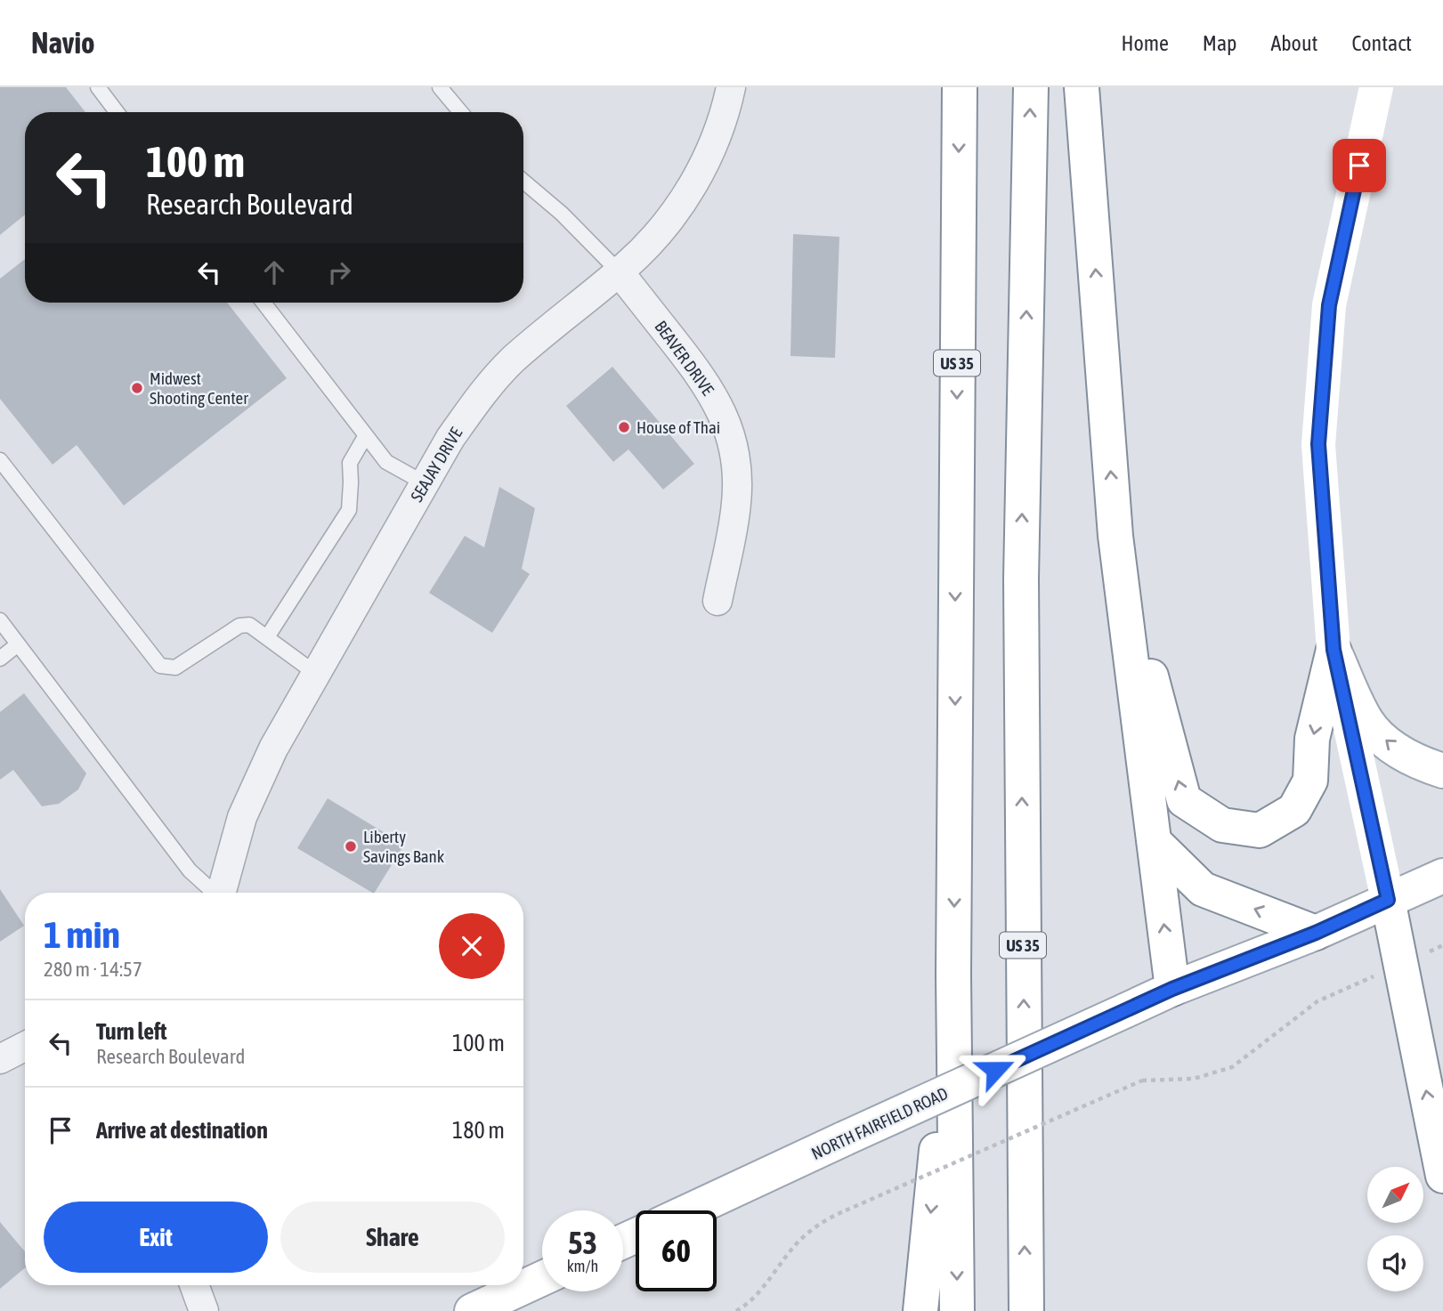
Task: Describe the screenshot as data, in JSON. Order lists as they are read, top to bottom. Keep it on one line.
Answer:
{"streets":{"main road":["US 35","NORTH FAIRFIELD ROAD"],"street":["BEAVER DRIVE","SEAJAY DRIVE"]},"crossings":[["BEAVER DRIVE","SEAJAY DRIVE"]],"places":["Midwest Shooting Center","House of Thai","Liberty Savings Bank"],"north":"top right","page":{"header":"Navio","nav":["Home","Map","About","Contact"],"turn":["100 m","Research Boulevard"],"heading":["1 min","280 m · 14:57"],"list":[{"name":"Turn left","note":"Research Boulevard","value":"100 m"},{"name":"Arrive at destination","value":"180 m"}],"buttons":["Exit","Share"],"speed":"53 km/h","limit":"60"}}
